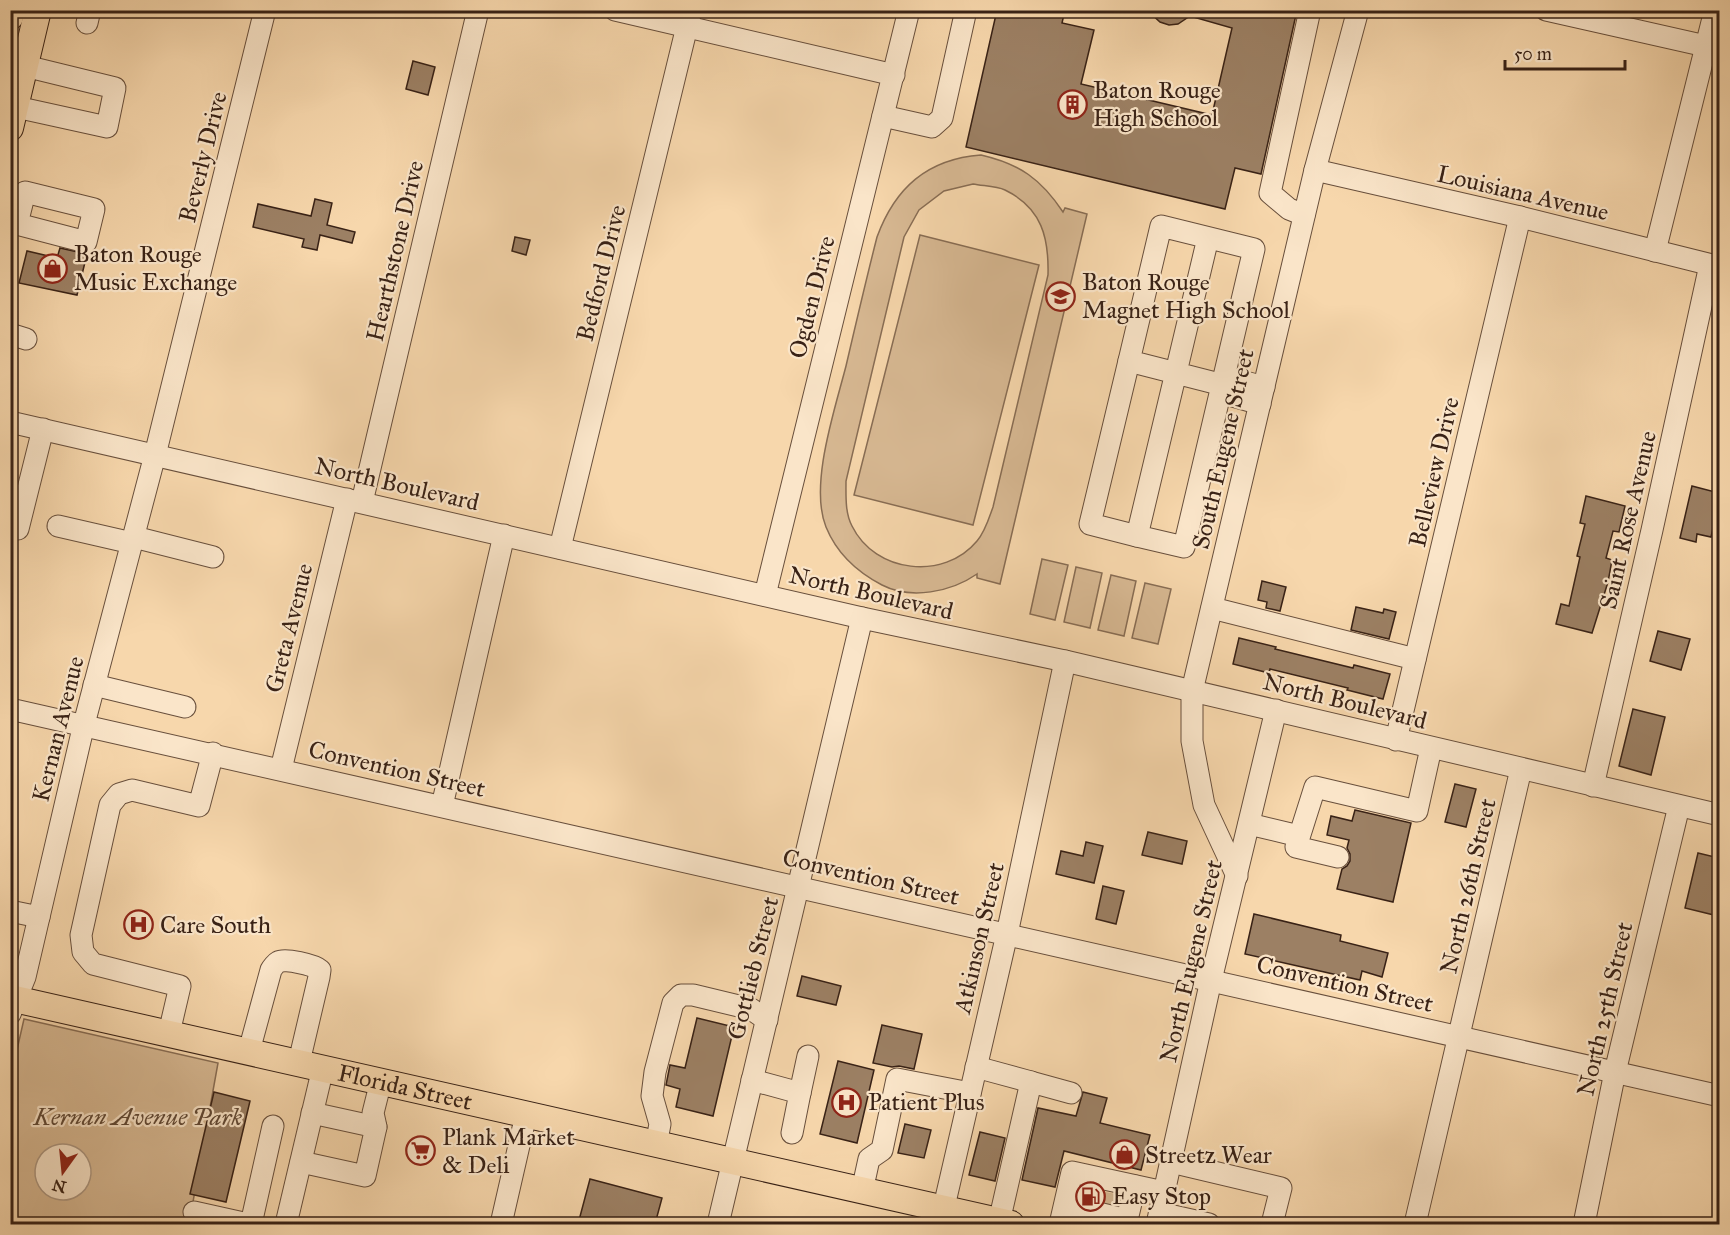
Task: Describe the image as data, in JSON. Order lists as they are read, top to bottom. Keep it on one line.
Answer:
{"streets":{"main road":["Florida Street"],"street":["Beverly Drive","Louisiana Avenue","Hearthstone Drive","Bedford Drive","Ogden Drive","South Eugene Street","Belleview Drive","North Boulevard","Saint Rose Avenue","Greta Avenue","Kernan Avenue","Convention Street","North 26th Street","Atkinson Street","North Eugene Street","Gottlieb Street","North 25th Street"]},"crossings":[["Beverly Drive","North Boulevard"],["Beverly Drive","Kernan Avenue"],["Louisiana Avenue","South Eugene Street"],["Louisiana Avenue","Belleview Drive"],["Louisiana Avenue","Saint Rose Avenue"],["Hearthstone Drive","North Boulevard"],["Hearthstone Drive","Greta Avenue"],["Bedford Drive","North Boulevard"],["Ogden Drive","North Boulevard"],["South Eugene Street","North Boulevard"],["South Eugene Street","North Eugene Street"],["Belleview Drive","North Boulevard"],["North Boulevard","Saint Rose Avenue"],["North Boulevard","Greta Avenue"],["North Boulevard","Kernan Avenue"],["North Boulevard","North 26th Street"],["North Boulevard","Atkinson Street"],["North Boulevard","North Eugene Street"],["North Boulevard","Gottlieb Street"],["North Boulevard","North 25th Street"],["Greta Avenue","Convention Street"],["Kernan Avenue","Convention Street"],["Kernan Avenue","Florida Street"],["Convention Street","North 26th Street"],["Convention Street","Atkinson Street"],["Convention Street","North Eugene Street"],["Convention Street","Gottlieb Street"],["Convention Street","North 25th Street"],["Atkinson Street","Florida Street"],["Gottlieb Street","Florida Street"]],"parks":["Kernan Avenue Park"],"places":{"building":["Baton Rouge High School"],"shop":["Baton Rouge Music Exchange","Streetz Wear"],"school or university":["Baton Rouge Magnet High School"],"hospital":["Care South","Patient Plus"],"supermarket":["Plank Market & Deli"],"fuel station":["Easy Stop"]},"scale_bar":"50 m","north":"bottom"}
